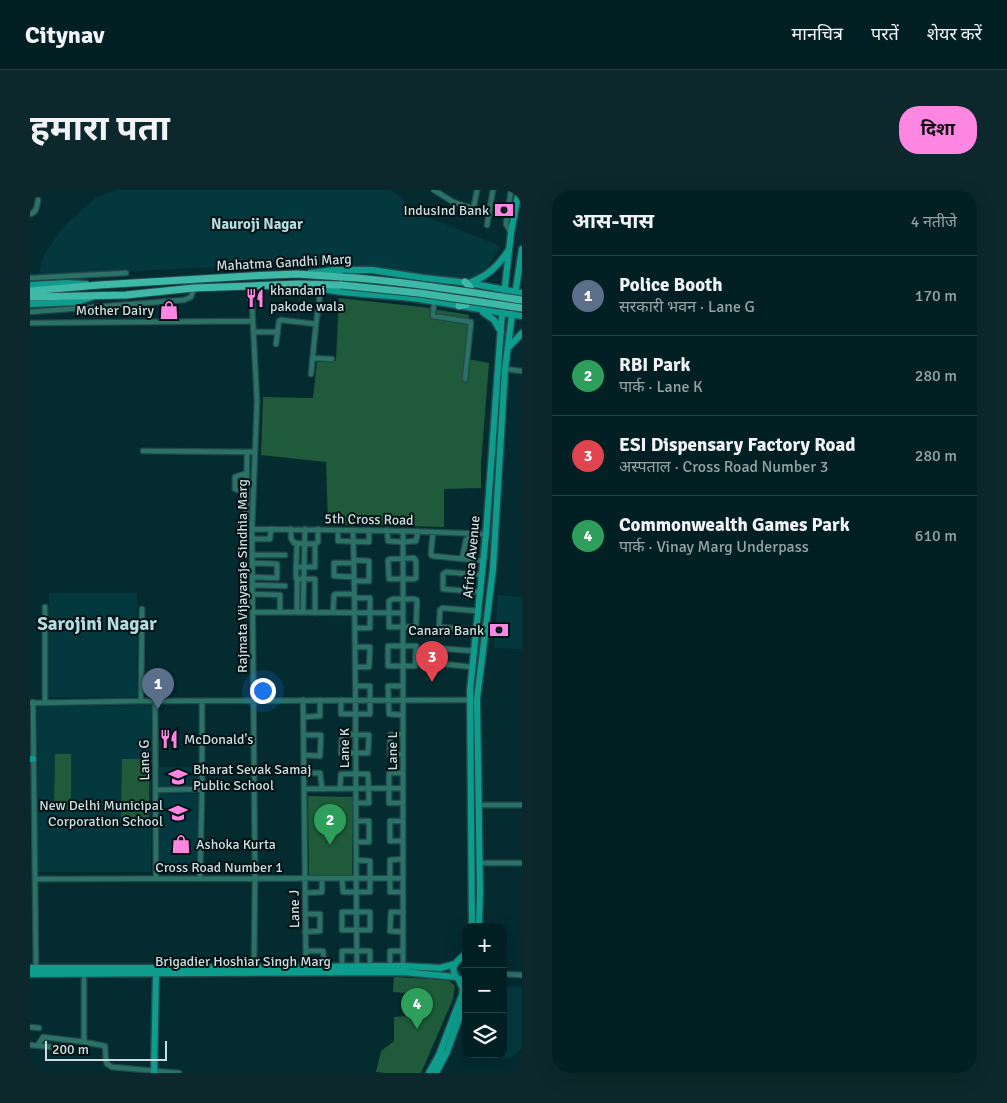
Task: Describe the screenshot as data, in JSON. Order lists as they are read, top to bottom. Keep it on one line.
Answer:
{"streets":{"main road":["Mahatma Gandhi Marg","Africa Avenue","Brigadier Hoshiar Singh Marg"],"street":["5th Cross Road","Rajmata Vijayaraje Sindhia Marg","Lane K","Lane L","Lane G","Cross Road Number 1","Lane J"]},"crossings":[["Mahatma Gandhi Marg","Africa Avenue"],["Mahatma Gandhi Marg","Rajmata Vijayaraje Sindhia Marg"],["5th Cross Road","Africa Avenue"],["5th Cross Road","Rajmata Vijayaraje Sindhia Marg"],["5th Cross Road","Lane K"],["5th Cross Road","Lane L"],["Rajmata Vijayaraje Sindhia Marg","Cross Road Number 1"],["Rajmata Vijayaraje Sindhia Marg","Brigadier Hoshiar Singh Marg"],["Lane K","Cross Road Number 1"],["Lane K","Brigadier Hoshiar Singh Marg"],["Lane L","Cross Road Number 1"],["Lane L","Brigadier Hoshiar Singh Marg"],["Lane G","Cross Road Number 1"],["Cross Road Number 1","Lane J"],["Lane J","Brigadier Hoshiar Singh Marg"]],"districts":["Nauroji Nagar","Sarojini Nagar"],"places":{"bank":["IndusInd Bank","Canara Bank"],"restaurant":["khandani pakode wala","McDonald's"],"shop":["Mother Dairy","Ashoka Kurta"],"school or university":["Bharat Sevak Samaj Public School","New Delhi Municipal Corporation School"]},"scale_bar":"200 m","page":{"header":"Citynav","nav":["मानचित्र","परतें","शेयर करें"],"buttons":"दिशा","title":"हमारा पता","heading":["आस-पास","4 नतीजे"],"list":[{"mark":"1","name":"Police Booth","note":"सरकारी भवन · Lane G","value":"170 m"},{"mark":"2","name":"RBI Park","note":"पार्क · Lane K","value":"280 m"},{"mark":"3","name":"ESI Dispensary Factory Road","note":"अस्पताल · Cross Road Number 3","value":"280 m"},{"mark":"4","name":"Commonwealth Games Park","note":"पार्क · Vinay Marg Underpass","value":"610 m"}],"pins":["3","1","2","4"],"map_buttons":["+","−"],"scale":"200 m"}}
